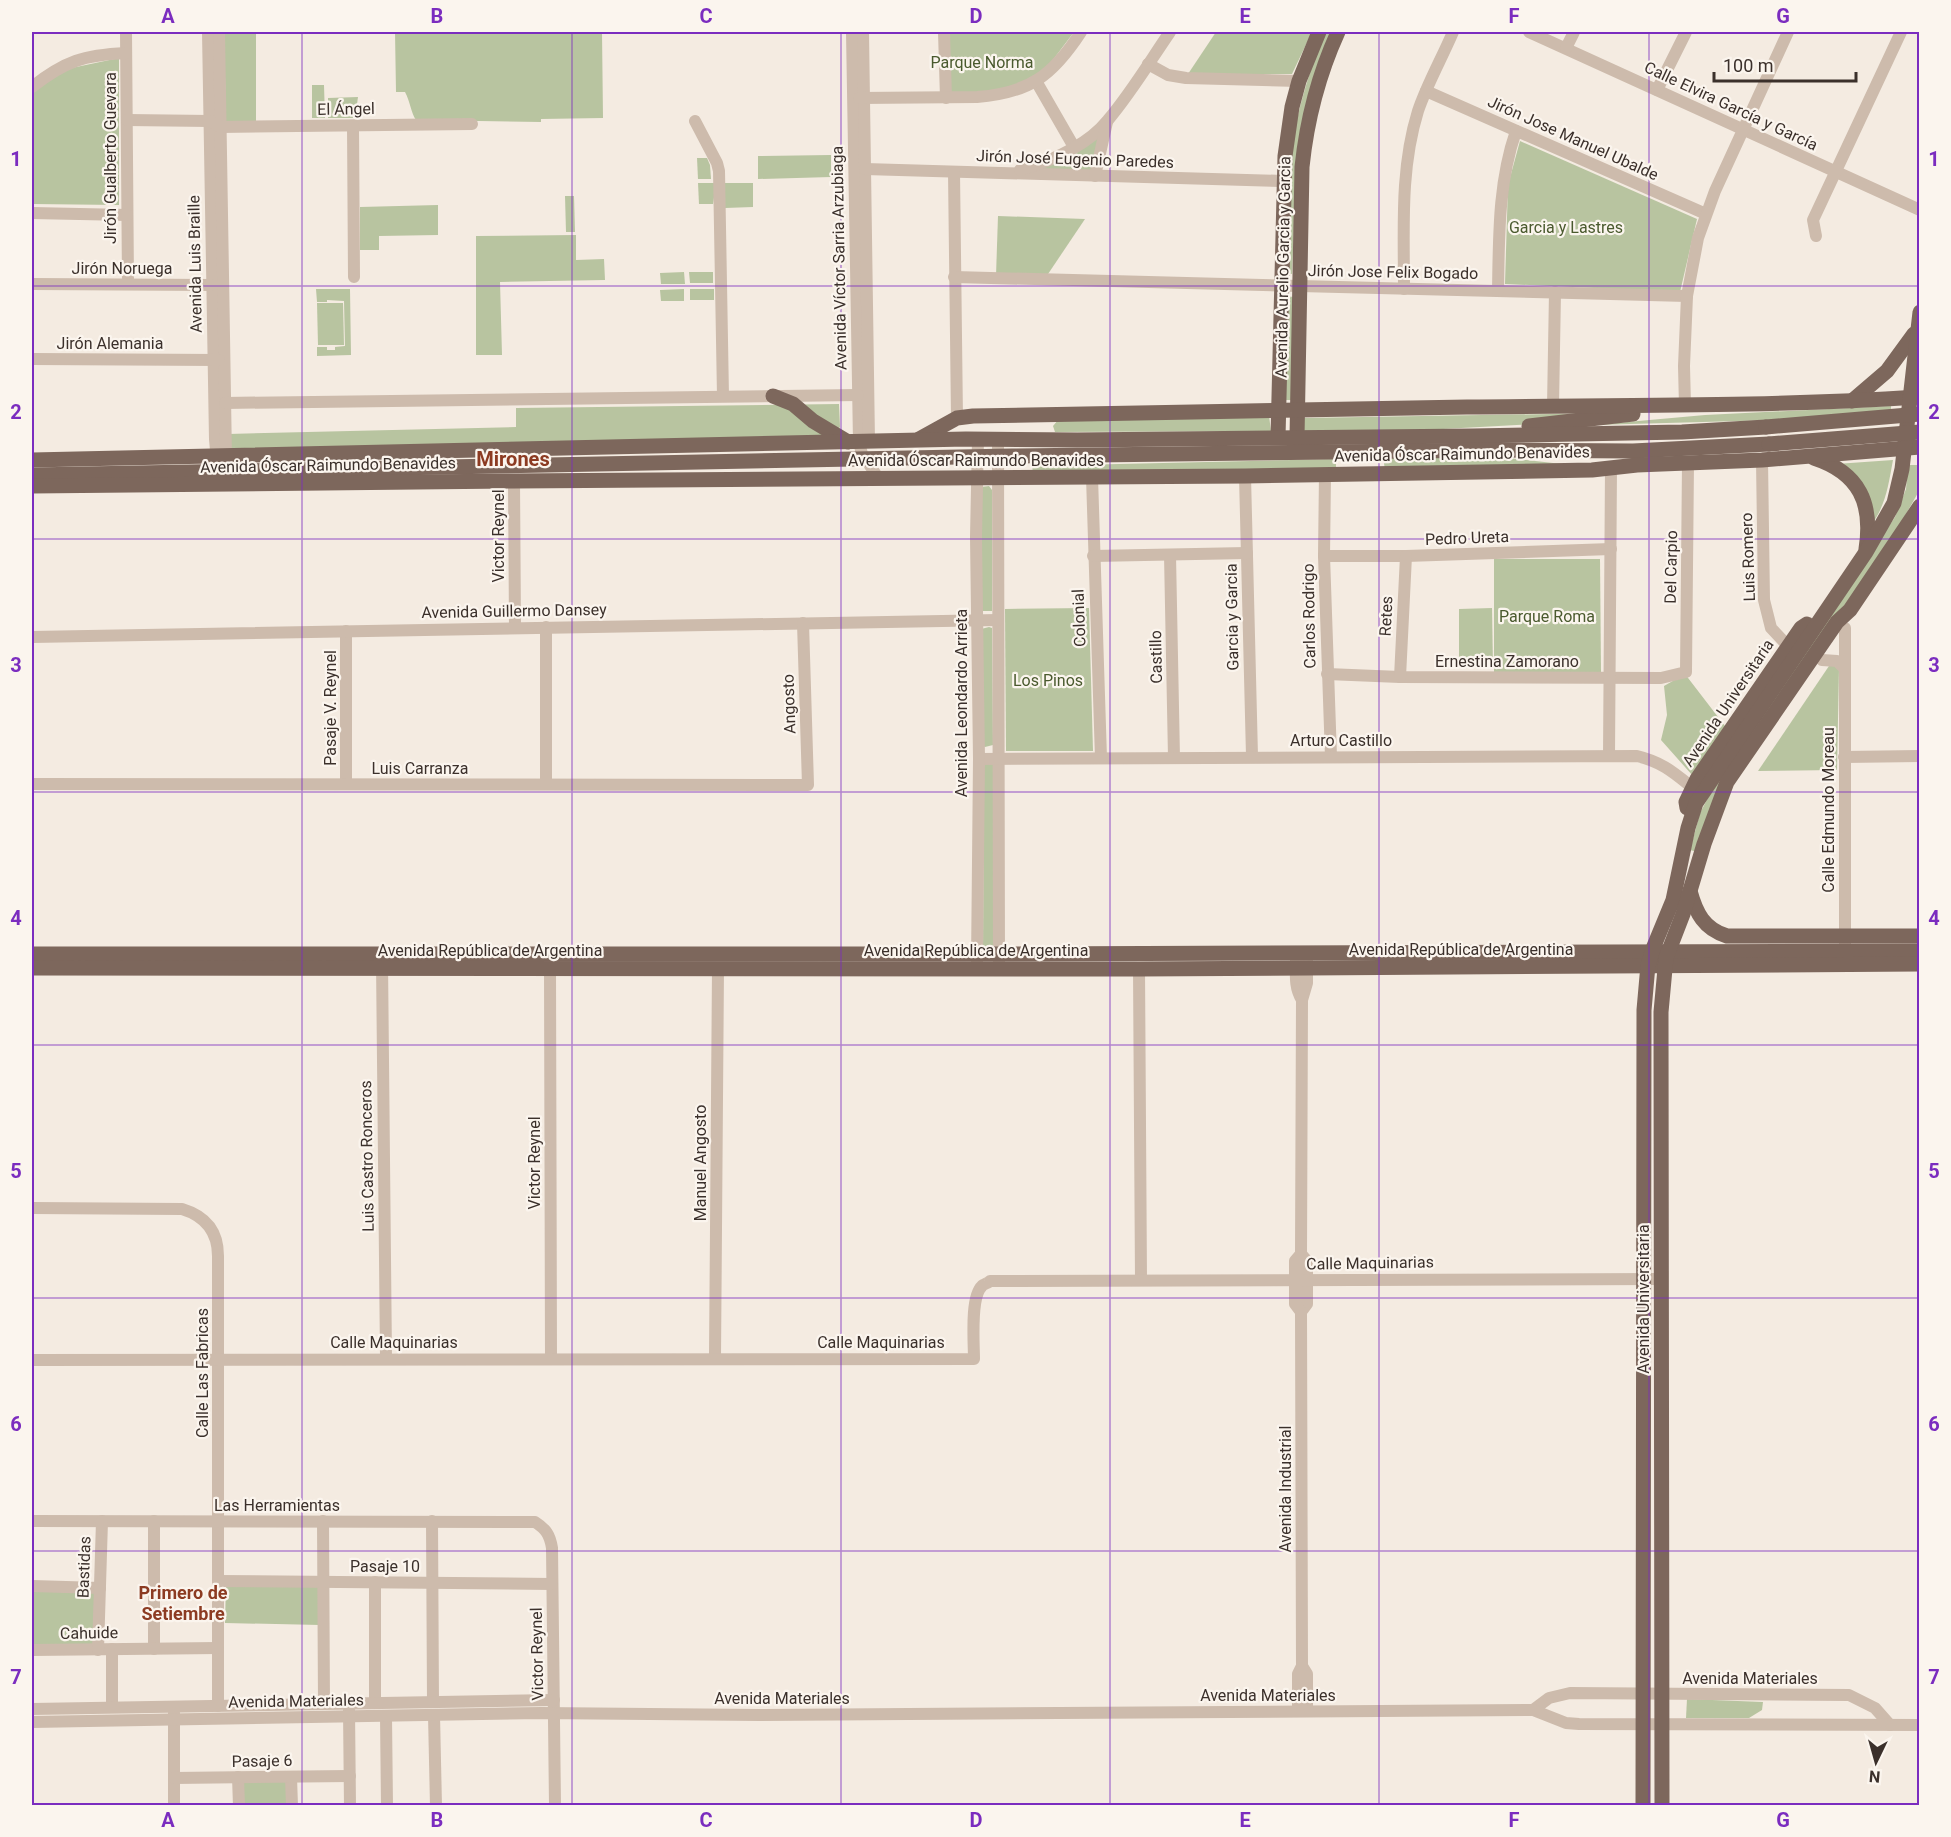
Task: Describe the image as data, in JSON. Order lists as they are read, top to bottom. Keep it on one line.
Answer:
{"streets":{"main road":["Avenida Aurelio Garcia y Garcia","Avenida Óscar Raimundo Benavides","Avenida Universitaria","Avenida República de Argentina"],"street":["Calle Elvira García y García","El Ángel","Jirón Jose Manuel Ubalde","Jirón Gualberto Guevara","Jirón José Eugenio Paredes","Avenida Víctor Sarria Arzubiaga","Avenida Luis Braille","Jirón Noruega","Jirón Jose Felix Bogado","Jirón Alemania","Victor Reynel","Pedro Ureta","Luis Romero","Del Carpio","Avenida Guillermo Dansey","Carlos Rodrigo","Retes","Garcia y Garcia","Colonial","Castillo","Ernestina Zamorano","Avenida Leondardo Arrieta","Angosto","Pasaje V. Reynel","Arturo Castillo","Luis Carranza","Calle Edmundo Moreau","Luis Castro Ronceros","Manuel Angosto","Calle Maquinarias","Calle Las Fabricas","Avenida Industrial","Las Herramientas","Pasaje 10","Bastidas","Cahuide","Avenida Materiales","Pasaje 6"]},"crossings":[["El Ángel","Jirón Gualberto Guevara"],["El Ángel","Avenida Luis Braille"],["Jirón Gualberto Guevara","Jirón Noruega"],["Jirón José Eugenio Paredes","Avenida Víctor Sarria Arzubiaga"],["Jirón José Eugenio Paredes","Avenida Aurelio Garcia y Garcia"],["Avenida Víctor Sarria Arzubiaga","Avenida Óscar Raimundo Benavides"],["Avenida Luis Braille","Jirón Noruega"],["Avenida Luis Braille","Jirón Alemania"],["Avenida Luis Braille","Avenida Óscar Raimundo Benavides"],["Avenida Aurelio Garcia y Garcia","Jirón Jose Felix Bogado"],["Avenida Aurelio Garcia y Garcia","Avenida Óscar Raimundo Benavides"],["Avenida Óscar Raimundo Benavides","Victor Reynel"],["Avenida Óscar Raimundo Benavides","Luis Romero"],["Avenida Óscar Raimundo Benavides","Del Carpio"],["Avenida Óscar Raimundo Benavides","Carlos Rodrigo"],["Avenida Óscar Raimundo Benavides","Garcia y Garcia"],["Avenida Óscar Raimundo Benavides","Colonial"],["Avenida Óscar Raimundo Benavides","Avenida Leondardo Arrieta"],["Avenida Óscar Raimundo Benavides","Avenida Universitaria"],["Victor Reynel","Avenida Guillermo Dansey"],["Victor Reynel","Avenida República de Argentina"],["Victor Reynel","Calle Maquinarias"],["Victor Reynel","Las Herramientas"],["Victor Reynel","Pasaje 10"],["Victor Reynel","Avenida Materiales"],["Pedro Ureta","Carlos Rodrigo"],["Pedro Ureta","Retes"],["Luis Romero","Avenida Universitaria"],["Del Carpio","Ernestina Zamorano"],["Avenida Guillermo Dansey","Avenida Leondardo Arrieta"],["Avenida Guillermo Dansey","Angosto"],["Avenida Guillermo Dansey","Pasaje V. Reynel"],["Carlos Rodrigo","Ernestina Zamorano"],["Carlos Rodrigo","Arturo Castillo"],["Retes","Ernestina Zamorano"],["Garcia y Garcia","Arturo Castillo"],["Colonial","Arturo Castillo"],["Castillo","Arturo Castillo"],["Avenida Leondardo Arrieta","Arturo Castillo"],["Avenida Leondardo Arrieta","Avenida República de Argentina"],["Avenida Universitaria","Arturo Castillo"],["Avenida Universitaria","Calle Edmundo Moreau"],["Avenida Universitaria","Avenida República de Argentina"],["Avenida Universitaria","Calle Maquinarias"],["Avenida Universitaria","Avenida Materiales"],["Angosto","Luis Carranza"],["Pasaje V. Reynel","Luis Carranza"],["Calle Edmundo Moreau","Avenida República de Argentina"],["Avenida República de Argentina","Luis Castro Ronceros"],["Avenida República de Argentina","Manuel Angosto"],["Avenida República de Argentina","Avenida Industrial"],["Luis Castro Ronceros","Calle Maquinarias"],["Manuel Angosto","Calle Maquinarias"],["Calle Maquinarias","Calle Las Fabricas"],["Calle Maquinarias","Avenida Industrial"],["Calle Las Fabricas","Las Herramientas"],["Calle Las Fabricas","Pasaje 10"],["Calle Las Fabricas","Cahuide"],["Calle Las Fabricas","Avenida Materiales"],["Avenida Industrial","Avenida Materiales"],["Las Herramientas","Bastidas"],["Bastidas","Cahuide"]],"districts":["Mirones","Primero de Setiembre"],"parks":["Parque Norma","Garcia y Lastres","Parque Roma","Los Pinos"],"scale_bar":"100 m","north":"bottom","grid":{"columns":["A","B","C","D","E","F","G"],"rows":["1","2","3","4","5","6","7"]}}
